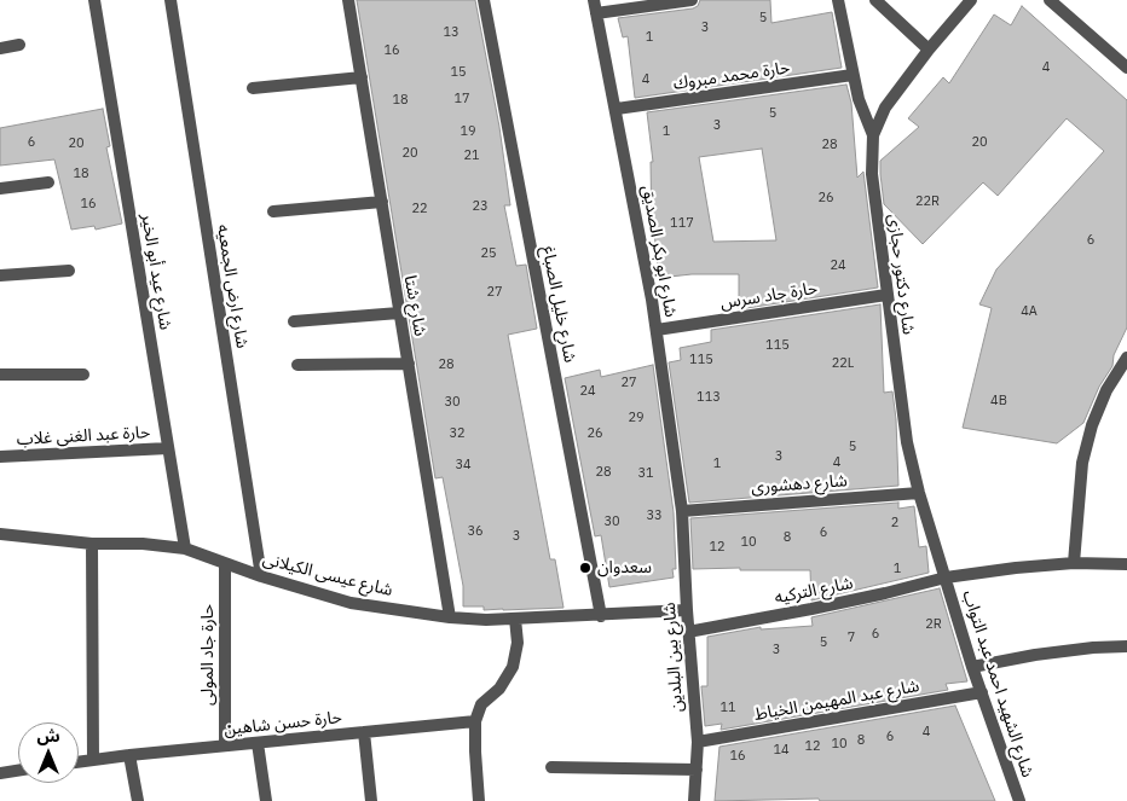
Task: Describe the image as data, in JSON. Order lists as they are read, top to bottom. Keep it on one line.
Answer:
{"streets":{"street":["حارة محمد مبروك","شارع ابو بكر الصديق","شارع عيد أبو الخير","شارع دكتور حجازى","شارع ارض الجمعيه","حارة جاد سرس","شارع خليل الصباغ","شارع شتا","حارة عبد الغنى غلاب","شارع دهشورى","شارع عيسى الكيلانى","شارع التركيه","حارة جاد المولى","شارع بين البلدين","شارع الشهيد احمد عبد التواب","شارع عبد المهيمن الخياط","حارة حسن شاهين"]},"crossings":[["حارة محمد مبروك","شارع ابو بكر الصديق"],["شارع ابو بكر الصديق","حارة جاد سرس"],["شارع ابو بكر الصديق","شارع دهشورى"],["شارع ابو بكر الصديق","شارع بين البلدين"],["شارع عيد أبو الخير","حارة عبد الغنى غلاب"],["شارع عيد أبو الخير","شارع عيسى الكيلانى"],["شارع دكتور حجازى","حارة جاد سرس"],["شارع دكتور حجازى","شارع دهشورى"],["شارع دكتور حجازى","شارع التركيه"],["شارع دكتور حجازى","شارع الشهيد احمد عبد التواب"],["شارع ارض الجمعيه","شارع عيسى الكيلانى"],["شارع خليل الصباغ","شارع عيسى الكيلانى"],["شارع شتا","شارع عيسى الكيلانى"],["شارع دهشورى","شارع بين البلدين"],["شارع عيسى الكيلانى","حارة جاد المولى"],["شارع عيسى الكيلانى","شارع بين البلدين"],["شارع التركيه","شارع بين البلدين"],["شارع التركيه","شارع الشهيد احمد عبد التواب"],["حارة جاد المولى","حارة حسن شاهين"],["شارع بين البلدين","شارع عبد المهيمن الخياط"],["شارع الشهيد احمد عبد التواب","شارع عبد المهيمن الخياط"]],"places":["سعدوان"],"house_numbers":["5","3","13","1","16","4","15","4","17","18","5","3","19","1","6","20","20","28","20","21","18","26","22R","16","23","22","117","6","25","24","27","4A","115","115","22L","28","27","24","113","4B","30","29","32","26","5","3","4","1","34","28","31","33","30","2","36","6","3","8","10","12","1","2R","6","7","5","3","11","4","6","8","10","12","14","16"],"north":"top"}
